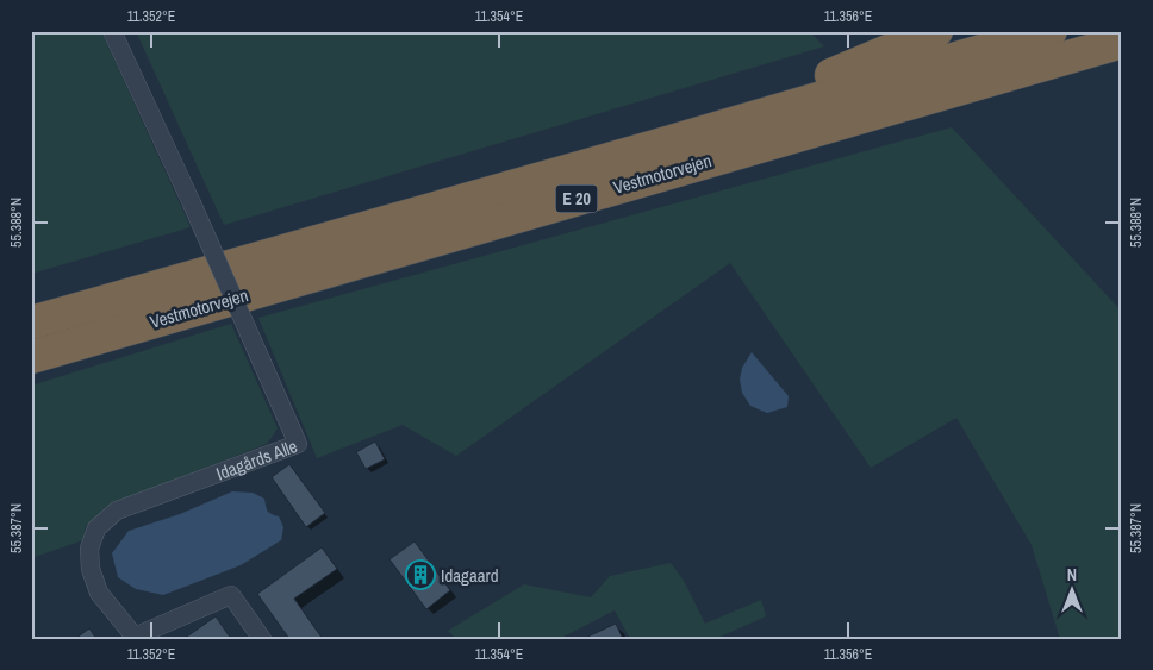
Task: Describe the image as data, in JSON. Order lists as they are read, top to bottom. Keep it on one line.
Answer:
{"streets":{"highway":["Vestmotorvejen","E 20"],"street":["Idagårds Alle"]},"places":{"building":["Idagaard"]},"north":"top","coordinates":["11.352°E","11.354°E","11.356°E","55.388°N","55.387°N"]}
